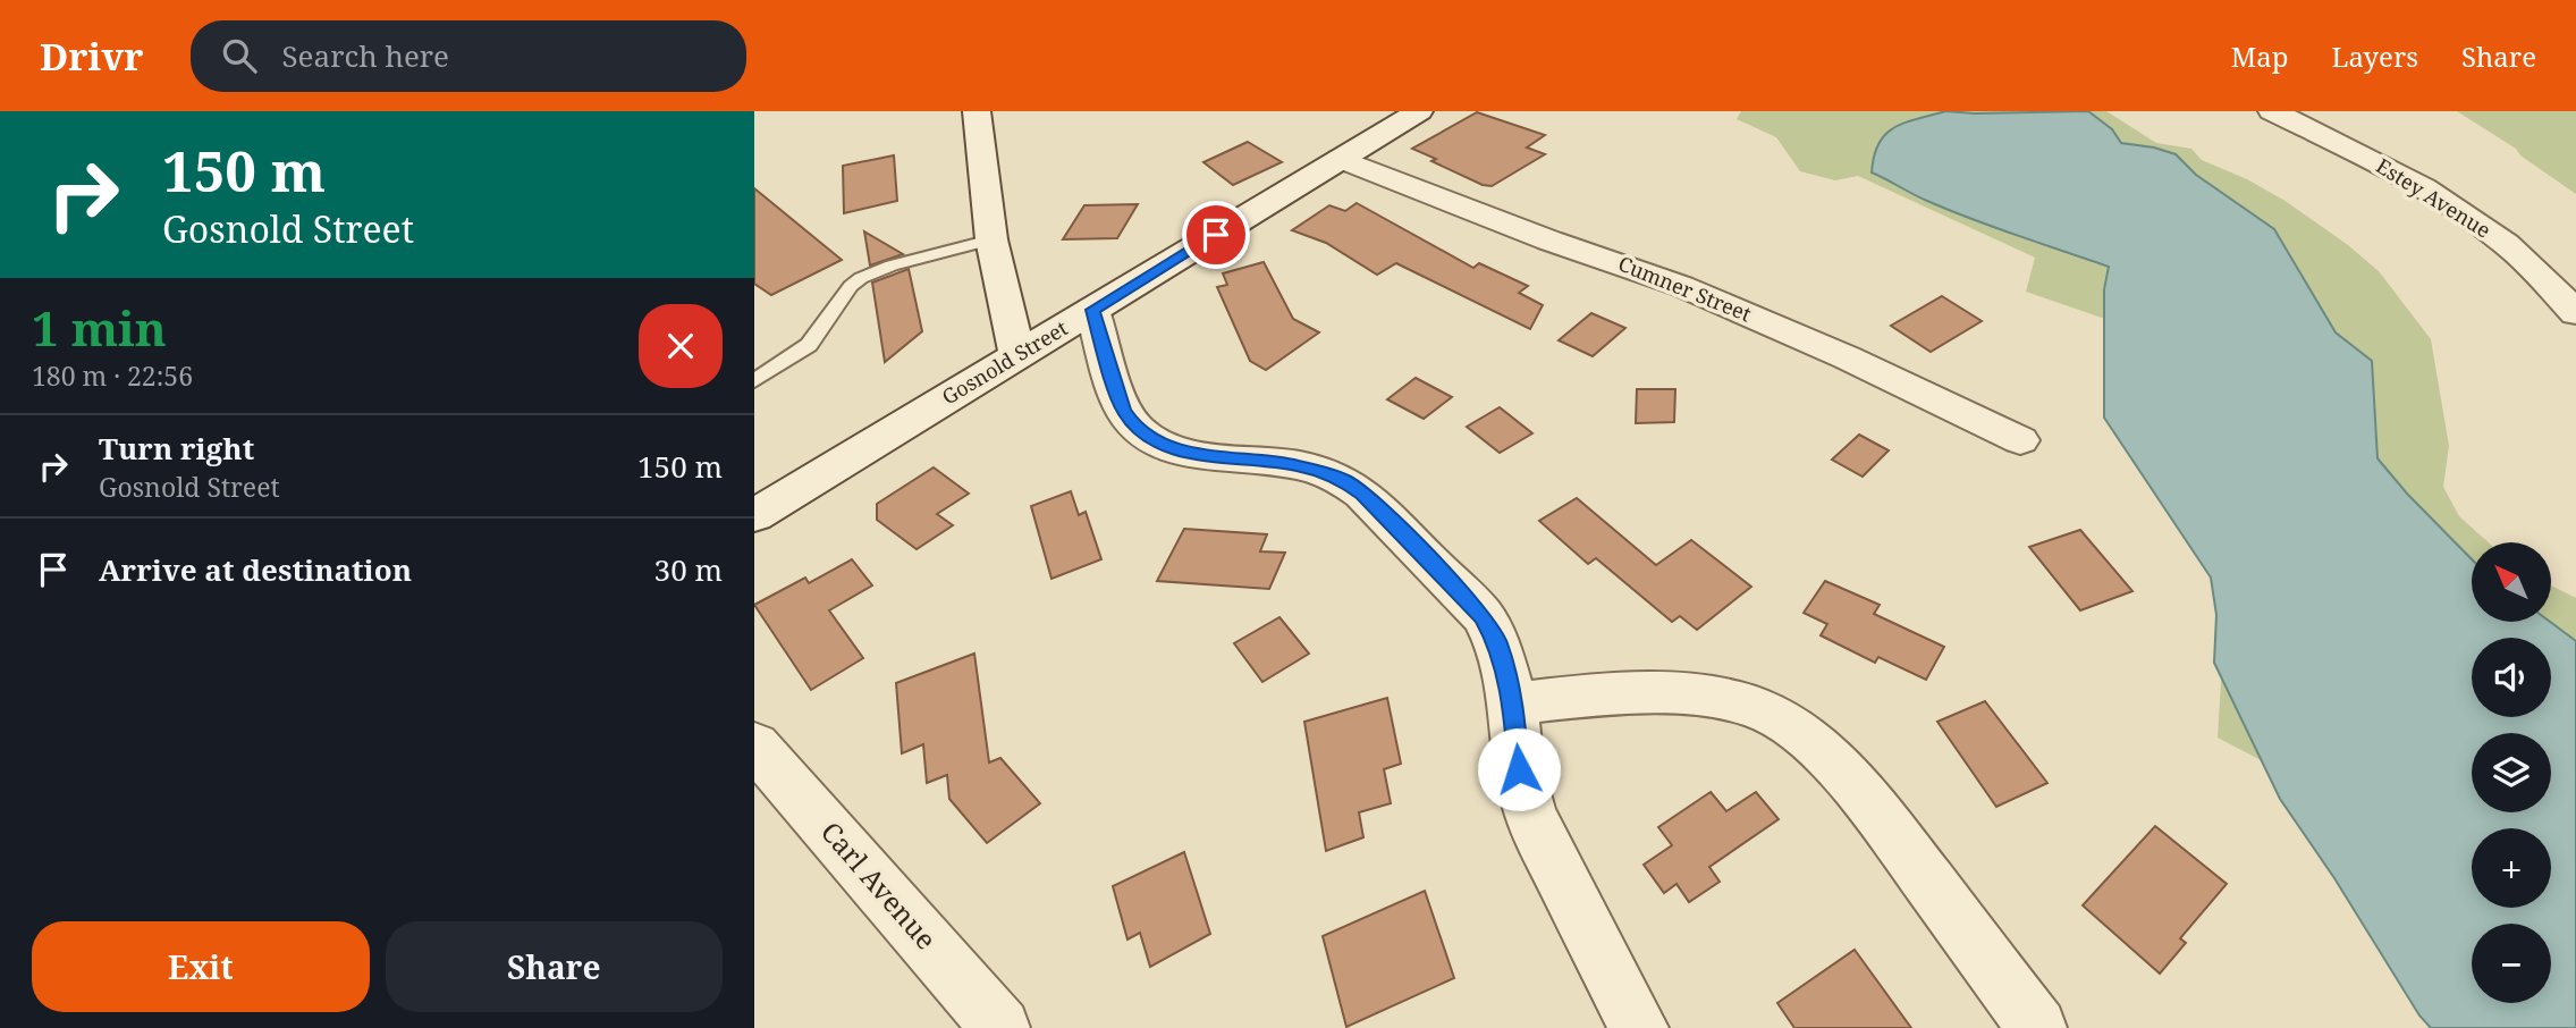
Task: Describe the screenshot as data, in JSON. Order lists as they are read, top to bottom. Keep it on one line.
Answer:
{"streets":{"street":["Estey Avenue","Cumner Street","Gosnold Street","Carl Avenue"]},"crossings":[["Cumner Street","Gosnold Street"]],"north":"top left","page":{"header":"Drivr","search":"Search here","nav":["Map","Layers","Share"],"turn":["150 m","Gosnold Street"],"heading":["1 min","180 m · 22:56"],"list":[{"name":"Turn right","note":"Gosnold Street","value":"150 m"},{"name":"Arrive at destination","value":"30 m"}],"map_buttons":["+","−"],"buttons":["Exit","Share"]}}
